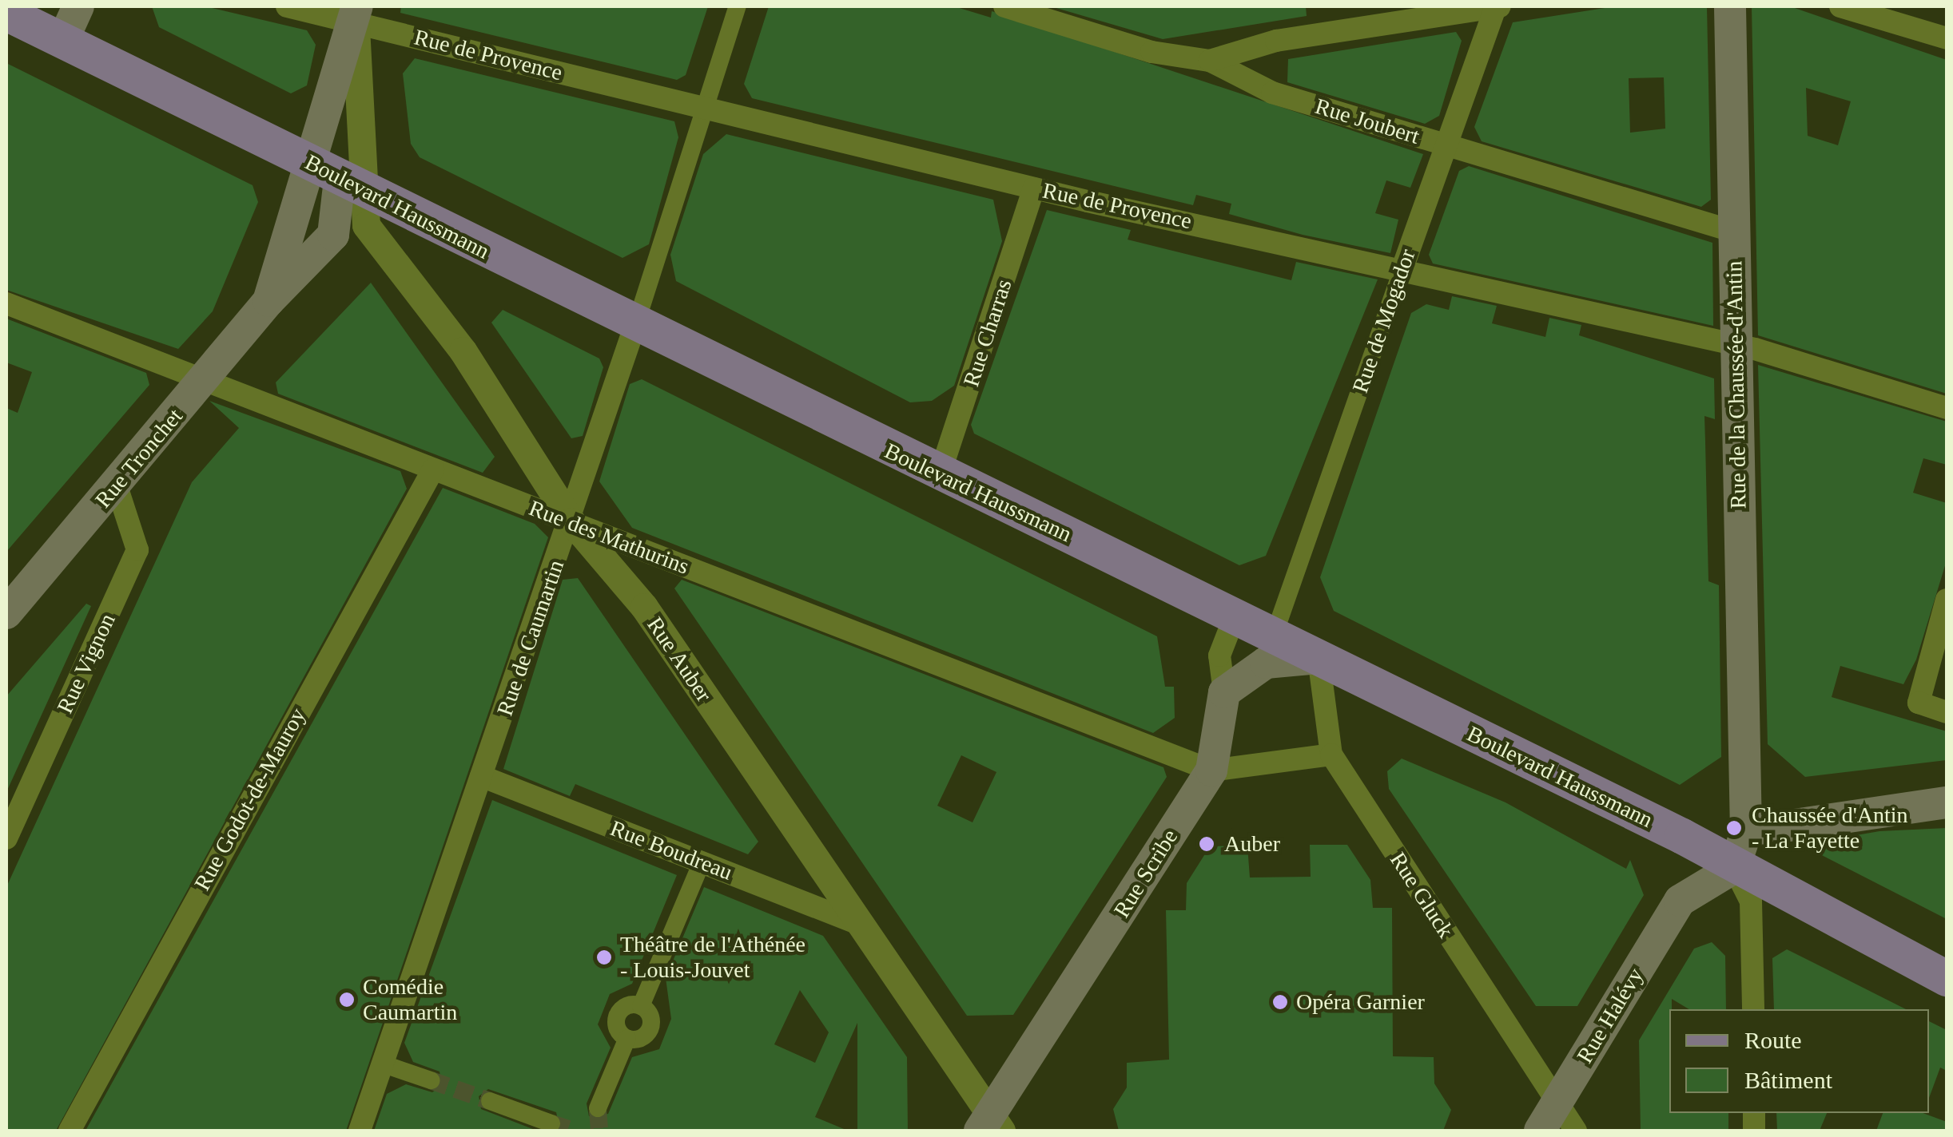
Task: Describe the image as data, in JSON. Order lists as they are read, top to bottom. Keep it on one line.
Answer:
{"streets":{"main road":["Boulevard Haussmann","Rue de la Chaussée-d'Antin","Rue Tronchet","Rue Scribe","Rue Halévy"],"street":["Rue de Provence","Rue Joubert","Rue de Mogador","Rue Charras","Rue des Mathurins","Rue de Caumartin","Rue Auber","Rue Vignon","Rue Godot-de-Mauroy","Rue Boudreau","Rue Gluck"]},"crossings":[["Rue de Provence","Rue de Mogador"],["Rue de Provence","Rue Charras"],["Rue de Provence","Rue de la Chaussée-d'Antin"],["Rue de Provence","Rue Tronchet"],["Rue de Provence","Rue de Caumartin"],["Rue de Provence","Rue Auber"],["Rue Joubert","Rue de Mogador"],["Rue Joubert","Rue de la Chaussée-d'Antin"],["Boulevard Haussmann","Rue de Mogador"],["Boulevard Haussmann","Rue Charras"],["Boulevard Haussmann","Rue Tronchet"],["Boulevard Haussmann","Rue de Caumartin"],["Boulevard Haussmann","Rue Auber"],["Boulevard Haussmann","Rue Halévy"],["Rue Tronchet","Rue des Mathurins"],["Rue Tronchet","Rue Auber"],["Rue Tronchet","Rue Vignon"],["Rue des Mathurins","Rue de Caumartin"],["Rue des Mathurins","Rue Auber"],["Rue des Mathurins","Rue Godot-de-Mauroy"],["Rue des Mathurins","Rue Scribe"],["Rue de Caumartin","Rue Auber"],["Rue de Caumartin","Rue Boudreau"],["Rue Auber","Rue Boudreau"],["Rue Auber","Rue Scribe"],["Rue Gluck","Rue Halévy"]],"places":["Chaussée d'Antin - La Fayette","Auber","Théâtre de l'Athénée - Louis-Jouvet","Comédie Caumartin","Opéra Garnier"],"legend":["Route","Bâtiment"]}
